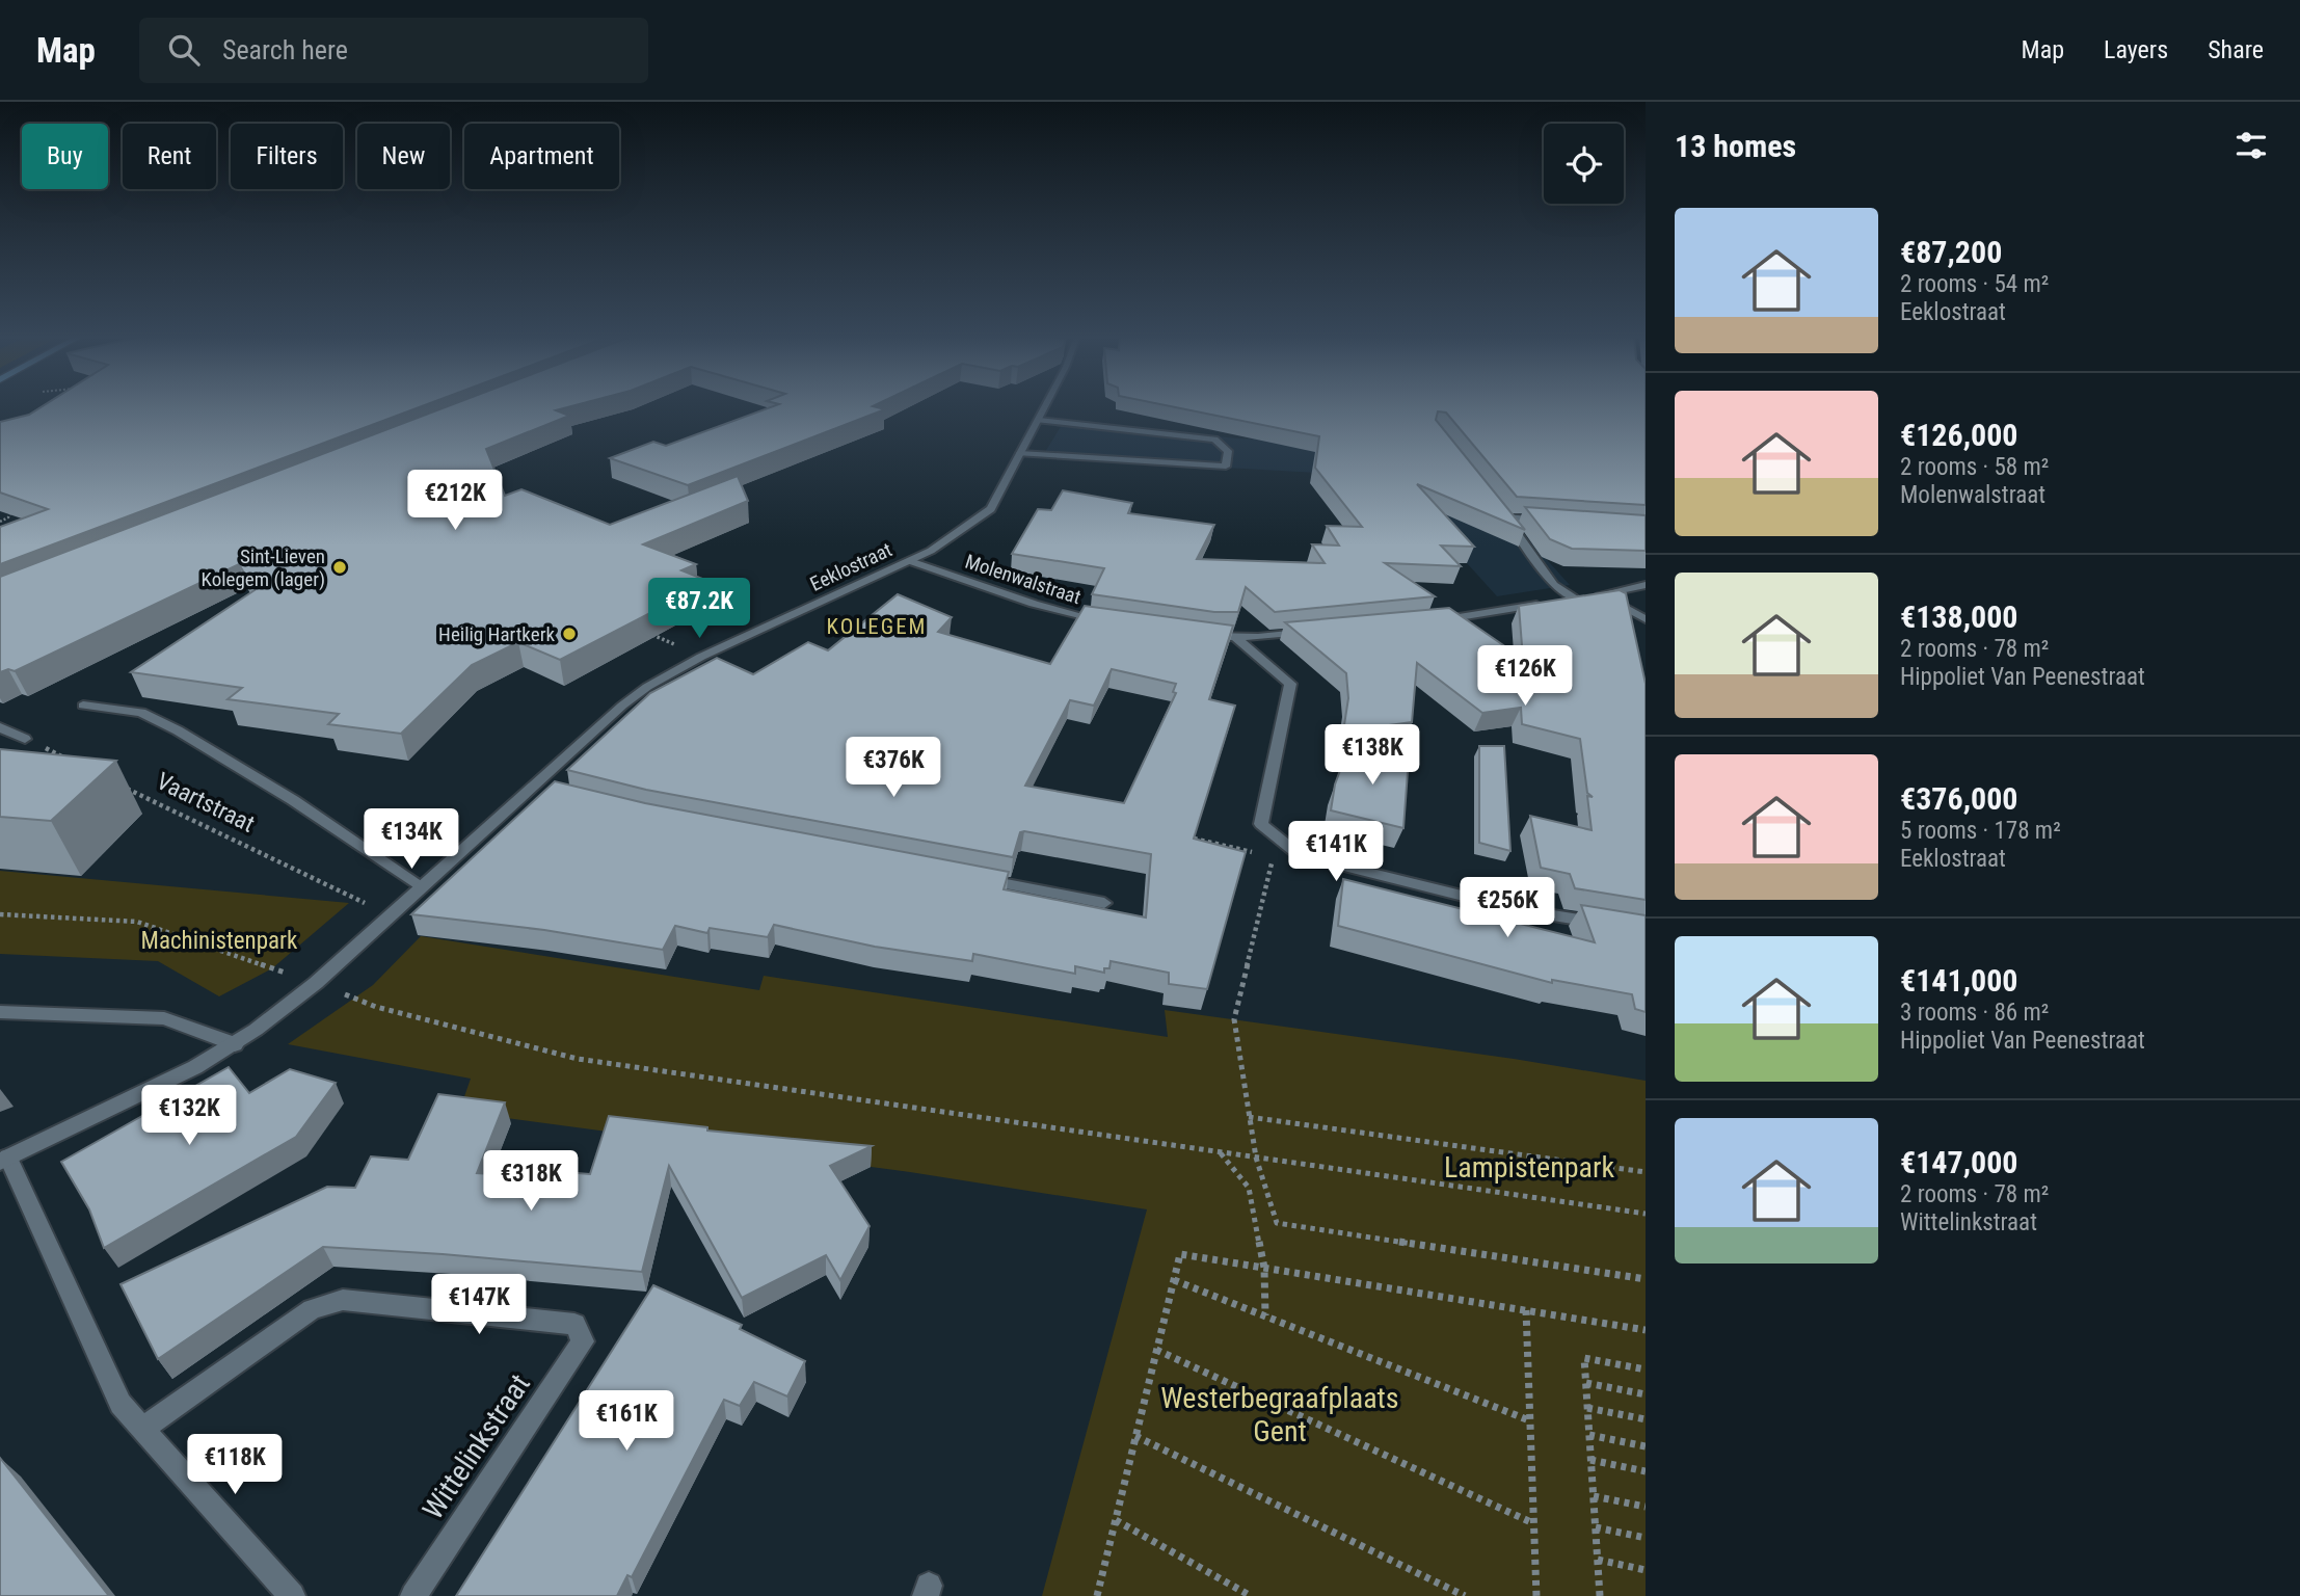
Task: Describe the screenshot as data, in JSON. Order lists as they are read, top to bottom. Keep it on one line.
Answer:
{"streets":{"street":["Eeklostraat","Molenwalstraat","Wittelinkstraat"],"path":["Vaartstraat"]},"crossings":[["Eeklostraat","Molenwalstraat"],["Eeklostraat","Vaartstraat"]],"districts":["KOLEGEM"],"parks":["Machinistenpark","Lampistenpark","Westerbegraafplaats Gent"],"places":["Sint-Lieven Kolegem (lager)","Heilig Hartkerk"],"page":{"header":"Map","search":"Search here","nav":["Map","Layers","Share"],"heading":"13 homes","chip":["Buy","Rent","Filters","New","Apartment"],"list":[{"name":"€87,200","note":"2 rooms · 54 m² · Eeklostraat"},{"name":"€126,000","note":"2 rooms · 58 m² · Molenwalstraat"},{"name":"€138,000","note":"2 rooms · 78 m² · Hippoliet Van Peenestraat"},{"name":"€376,000","note":"5 rooms · 178 m² · Eeklostraat"},{"name":"€141,000","note":"3 rooms · 86 m² · Hippoliet Van Peenestraat"},{"name":"€147,000","note":"2 rooms · 78 m² · Wittelinkstraat"}],"price":["€212K","€87.2K","€126K","€138K","€376K","€134K","€141K","€256K","€132K","€318K","€147K","€161K","€118K"]}}
